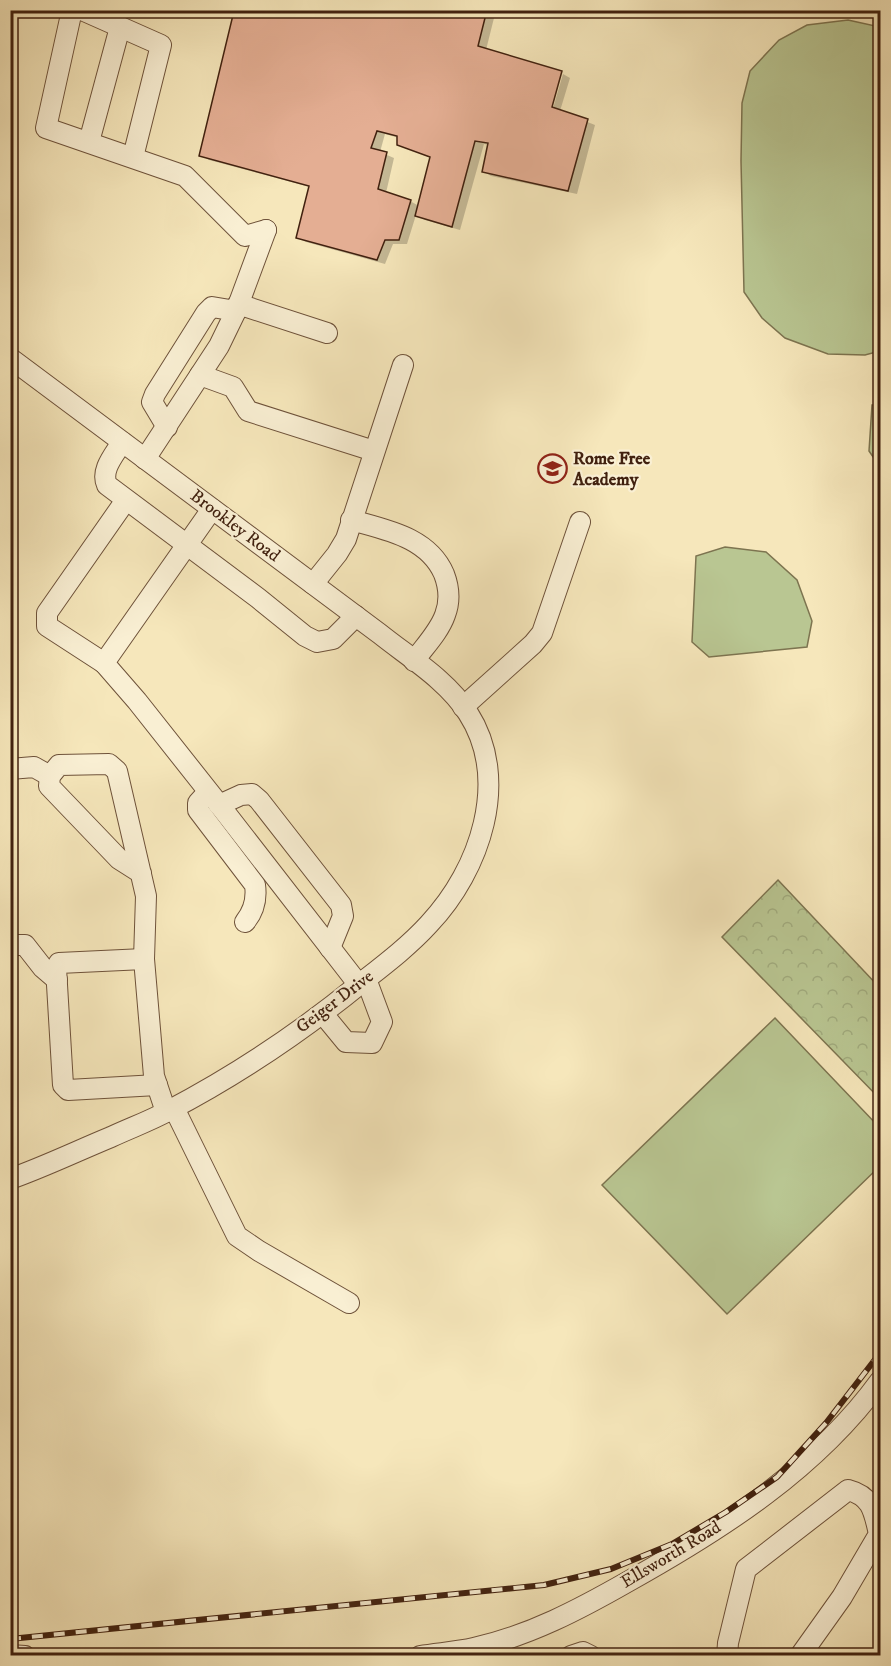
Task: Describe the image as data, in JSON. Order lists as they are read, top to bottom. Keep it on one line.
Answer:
{"streets":{"street":["Brookley Road","Geiger Drive","Ellsworth Road"]},"crossings":[["Brookley Road","Geiger Drive"]],"places":{"school or university":["Rome Free Academy"]}}
